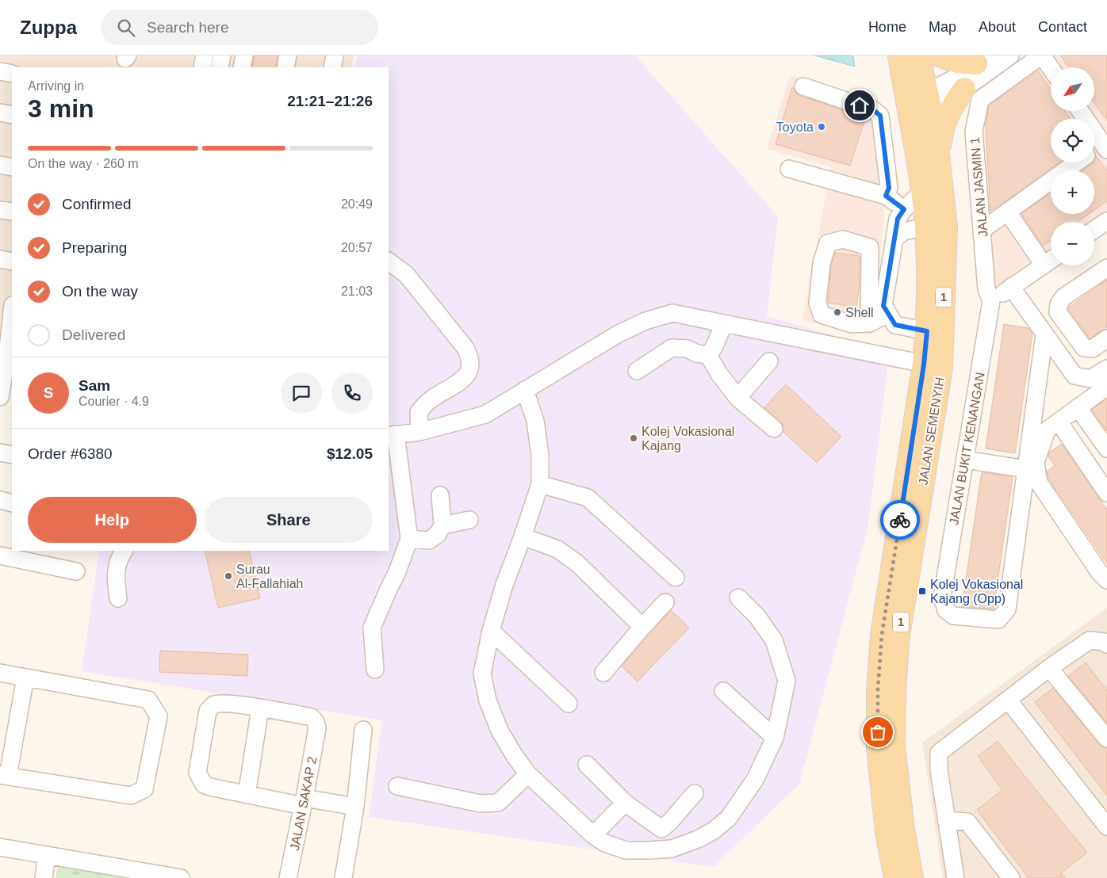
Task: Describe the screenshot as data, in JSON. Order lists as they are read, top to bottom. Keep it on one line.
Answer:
{"streets":{"main road":["1","JALAN SEMENYIH"],"street":["JALAN JASMIN 1","JALAN BUKIT KENANGAN","JALAN SAKAP 2"]},"crossings":[["JALAN JASMIN 1","JALAN BUKIT KENANGAN"]],"places":{"other":["Toyota","Shell","Kolej Vokasional Kajang","Surau Al-Fallahiah"],"transit":["Kolej Vokasional Kajang (Opp)"]},"north":"bottom left","page":{"header":"Zuppa","search":"Search here","nav":["Home","Map","About","Contact"],"map_buttons":["+","−"],"heading":["3 min","Arriving in","21:21–21:26"],"panel":["Sam","Courier · 4.9","Order #6380","$12.05"],"bar":"On the way · 260 m","list":[["Confirmed","20:49"],["Preparing","20:57"],["On the way","21:03"],"Delivered"],"round":"S","buttons":["Help","Share"]}}
